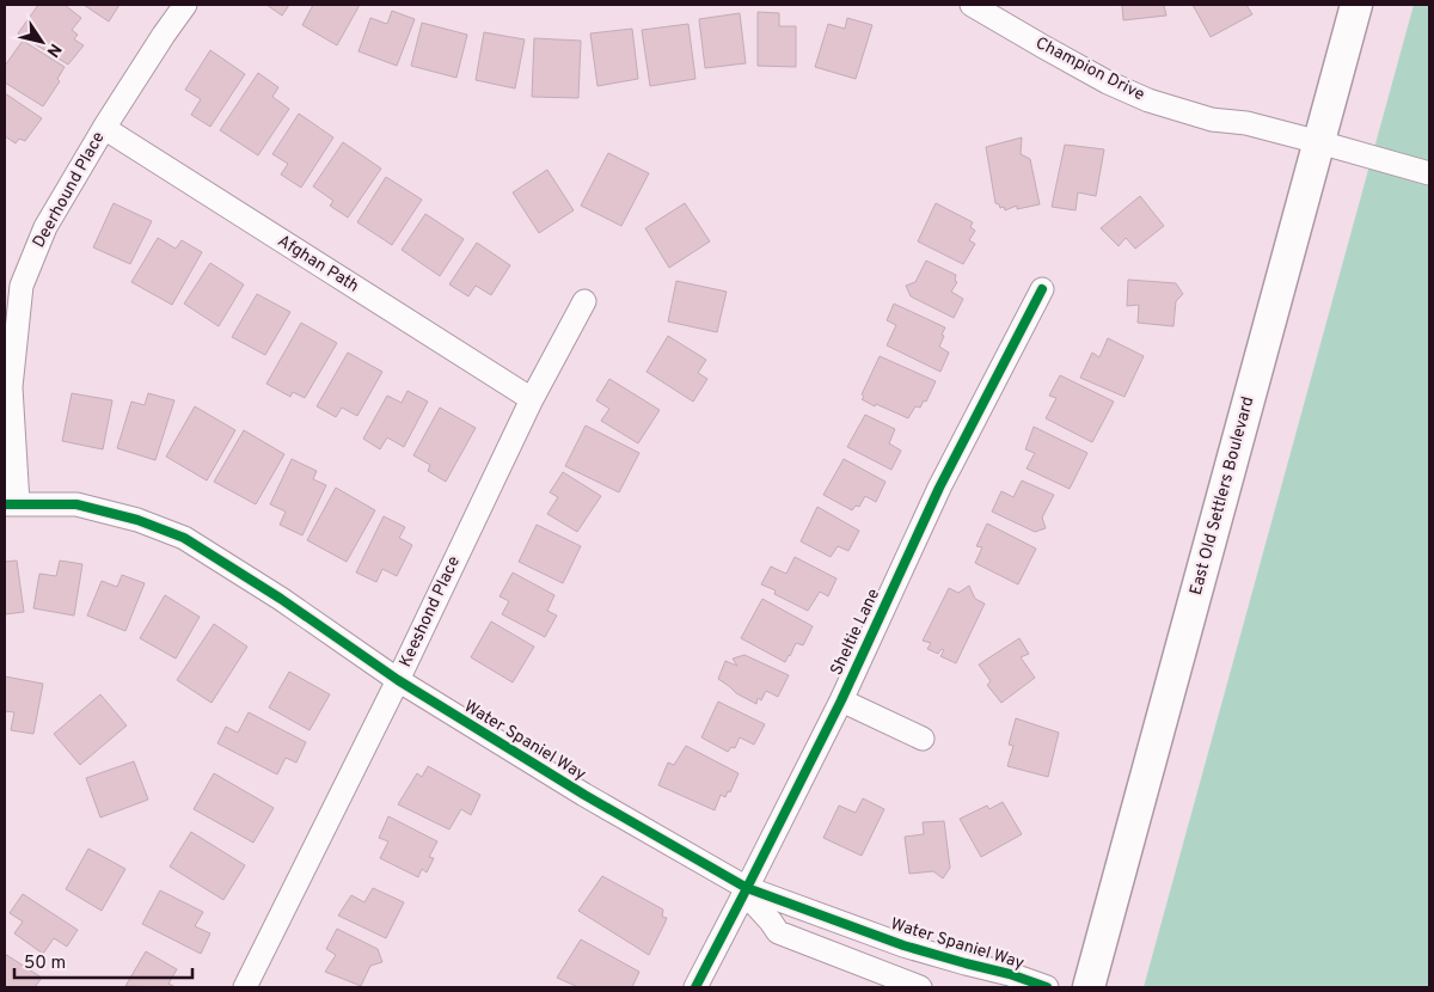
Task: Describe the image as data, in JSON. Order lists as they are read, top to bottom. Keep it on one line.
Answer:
{"streets":{"main road":["East Old Settlers Boulevard"],"street":["Champion Drive","Deerhound Place","Afghan Path","Keeshond Place","Sheltie Lane","Water Spaniel Way"]},"crossings":[["Champion Drive","East Old Settlers Boulevard"],["Deerhound Place","Afghan Path"],["Deerhound Place","Water Spaniel Way"],["Afghan Path","Keeshond Place"],["Keeshond Place","Water Spaniel Way"],["Sheltie Lane","Water Spaniel Way"]],"scale_bar":"50 m","north":"bottom right"}
